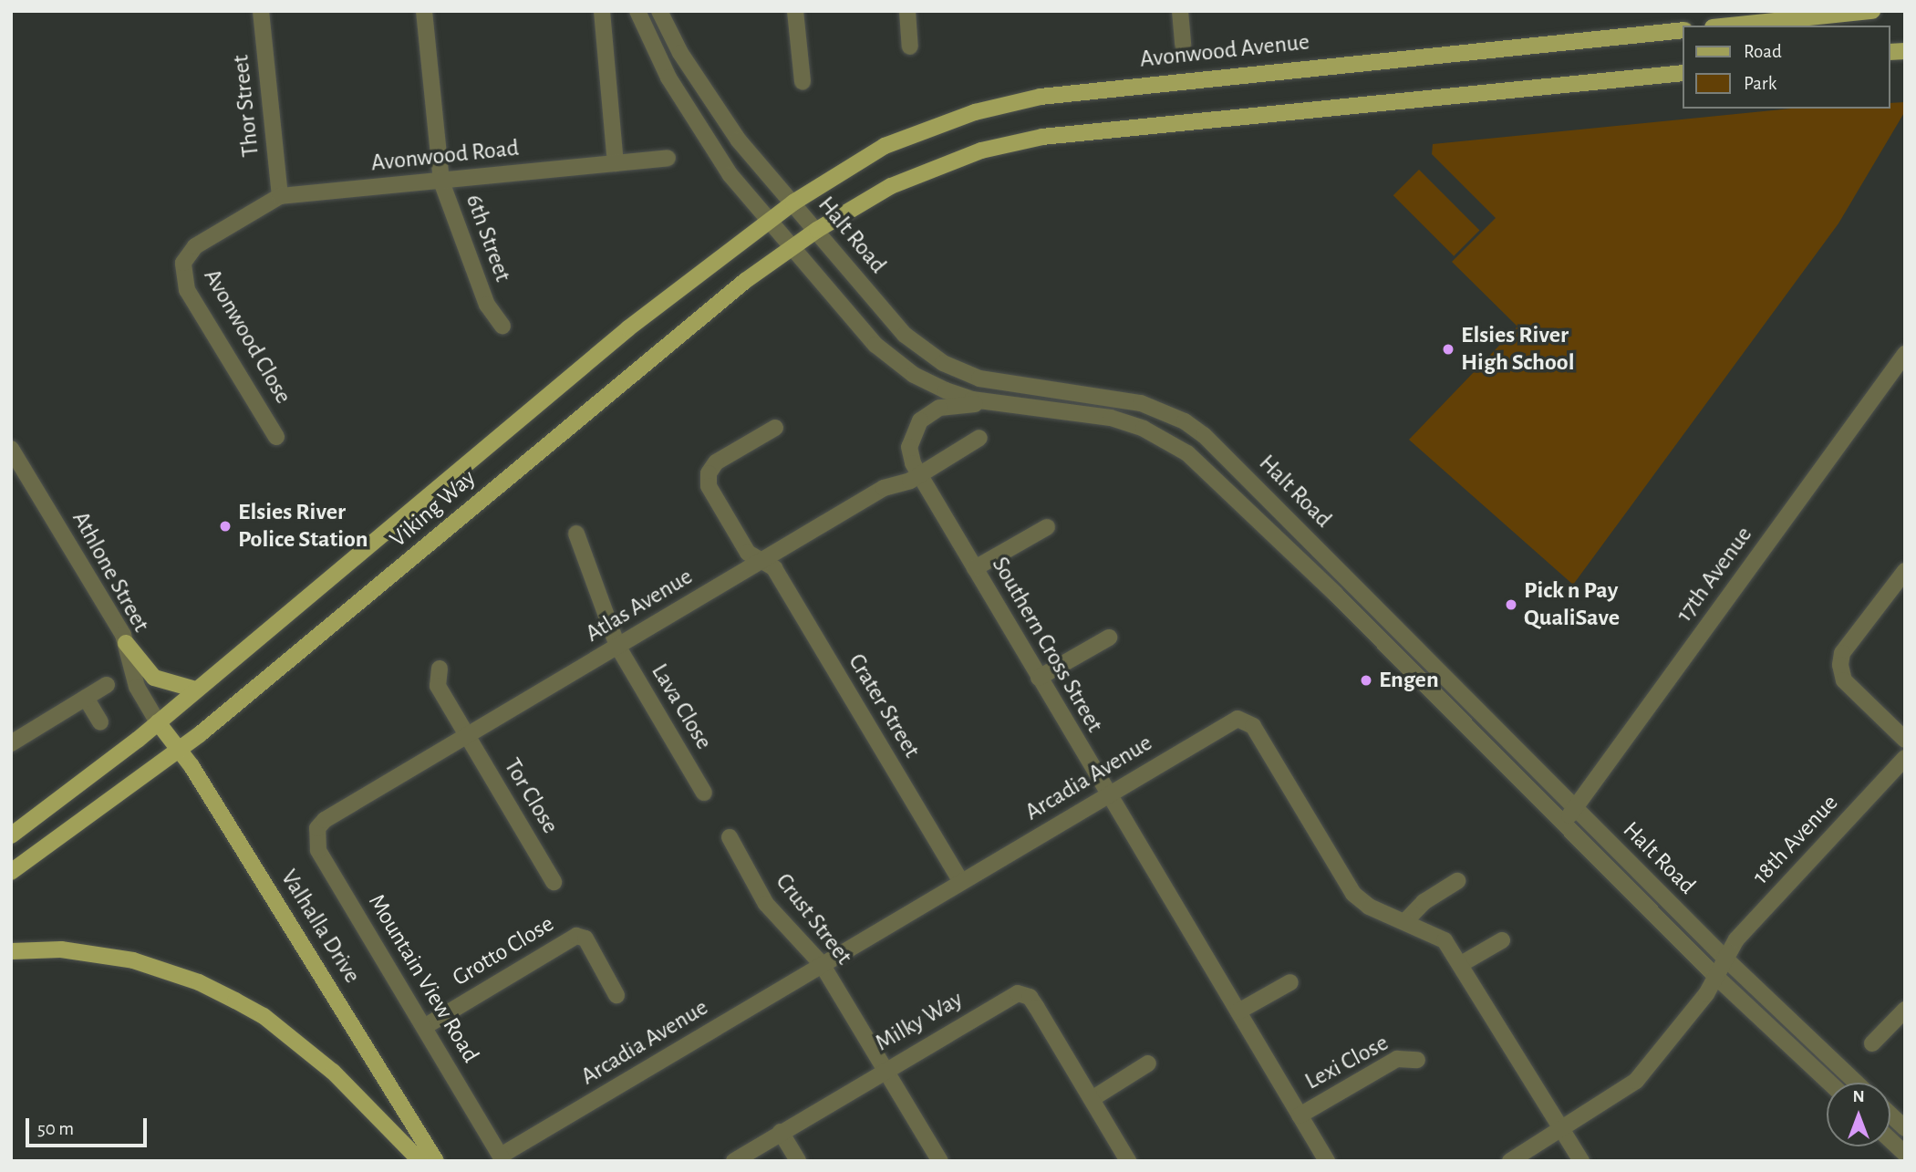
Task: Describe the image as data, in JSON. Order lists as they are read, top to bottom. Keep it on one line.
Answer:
{"streets":{"main road":["Avonwood Avenue","Viking Way","Valhalla Drive"],"street":["Thor Street","Avonwood Road","Halt Road","6th Street","Avonwood Close","Athlone Street","17th Avenue","Atlas Avenue","Southern Cross Street","Crater Street","Lava Close","Arcadia Avenue","Tor Close","18th Avenue","Crust Street","Grotto Close","Mountain View Road","Milky Way","Lexi Close"]},"crossings":[["Avonwood Avenue","Halt Road"],["Avonwood Avenue","Viking Way"],["Thor Street","Avonwood Road"],["Thor Street","Avonwood Close"],["Avonwood Road","6th Street"],["Avonwood Road","Avonwood Close"],["Halt Road","Viking Way"],["Halt Road","17th Avenue"],["Halt Road","Southern Cross Street"],["Halt Road","18th Avenue"],["Viking Way","Athlone Street"],["Viking Way","Valhalla Drive"],["Athlone Street","Valhalla Drive"],["Atlas Avenue","Southern Cross Street"],["Atlas Avenue","Crater Street"],["Atlas Avenue","Lava Close"],["Atlas Avenue","Tor Close"],["Atlas Avenue","Mountain View Road"],["Southern Cross Street","Arcadia Avenue"],["Southern Cross Street","Lexi Close"],["Crater Street","Arcadia Avenue"],["Arcadia Avenue","18th Avenue"],["Arcadia Avenue","Crust Street"],["Arcadia Avenue","Mountain View Road"],["Crust Street","Milky Way"],["Grotto Close","Mountain View Road"]],"places":["Elsies River High School","Elsies River Police Station","Pick n Pay QualiSave","Engen"],"legend":["Road","Park"],"scale_bar":"50 m","north":"top"}
